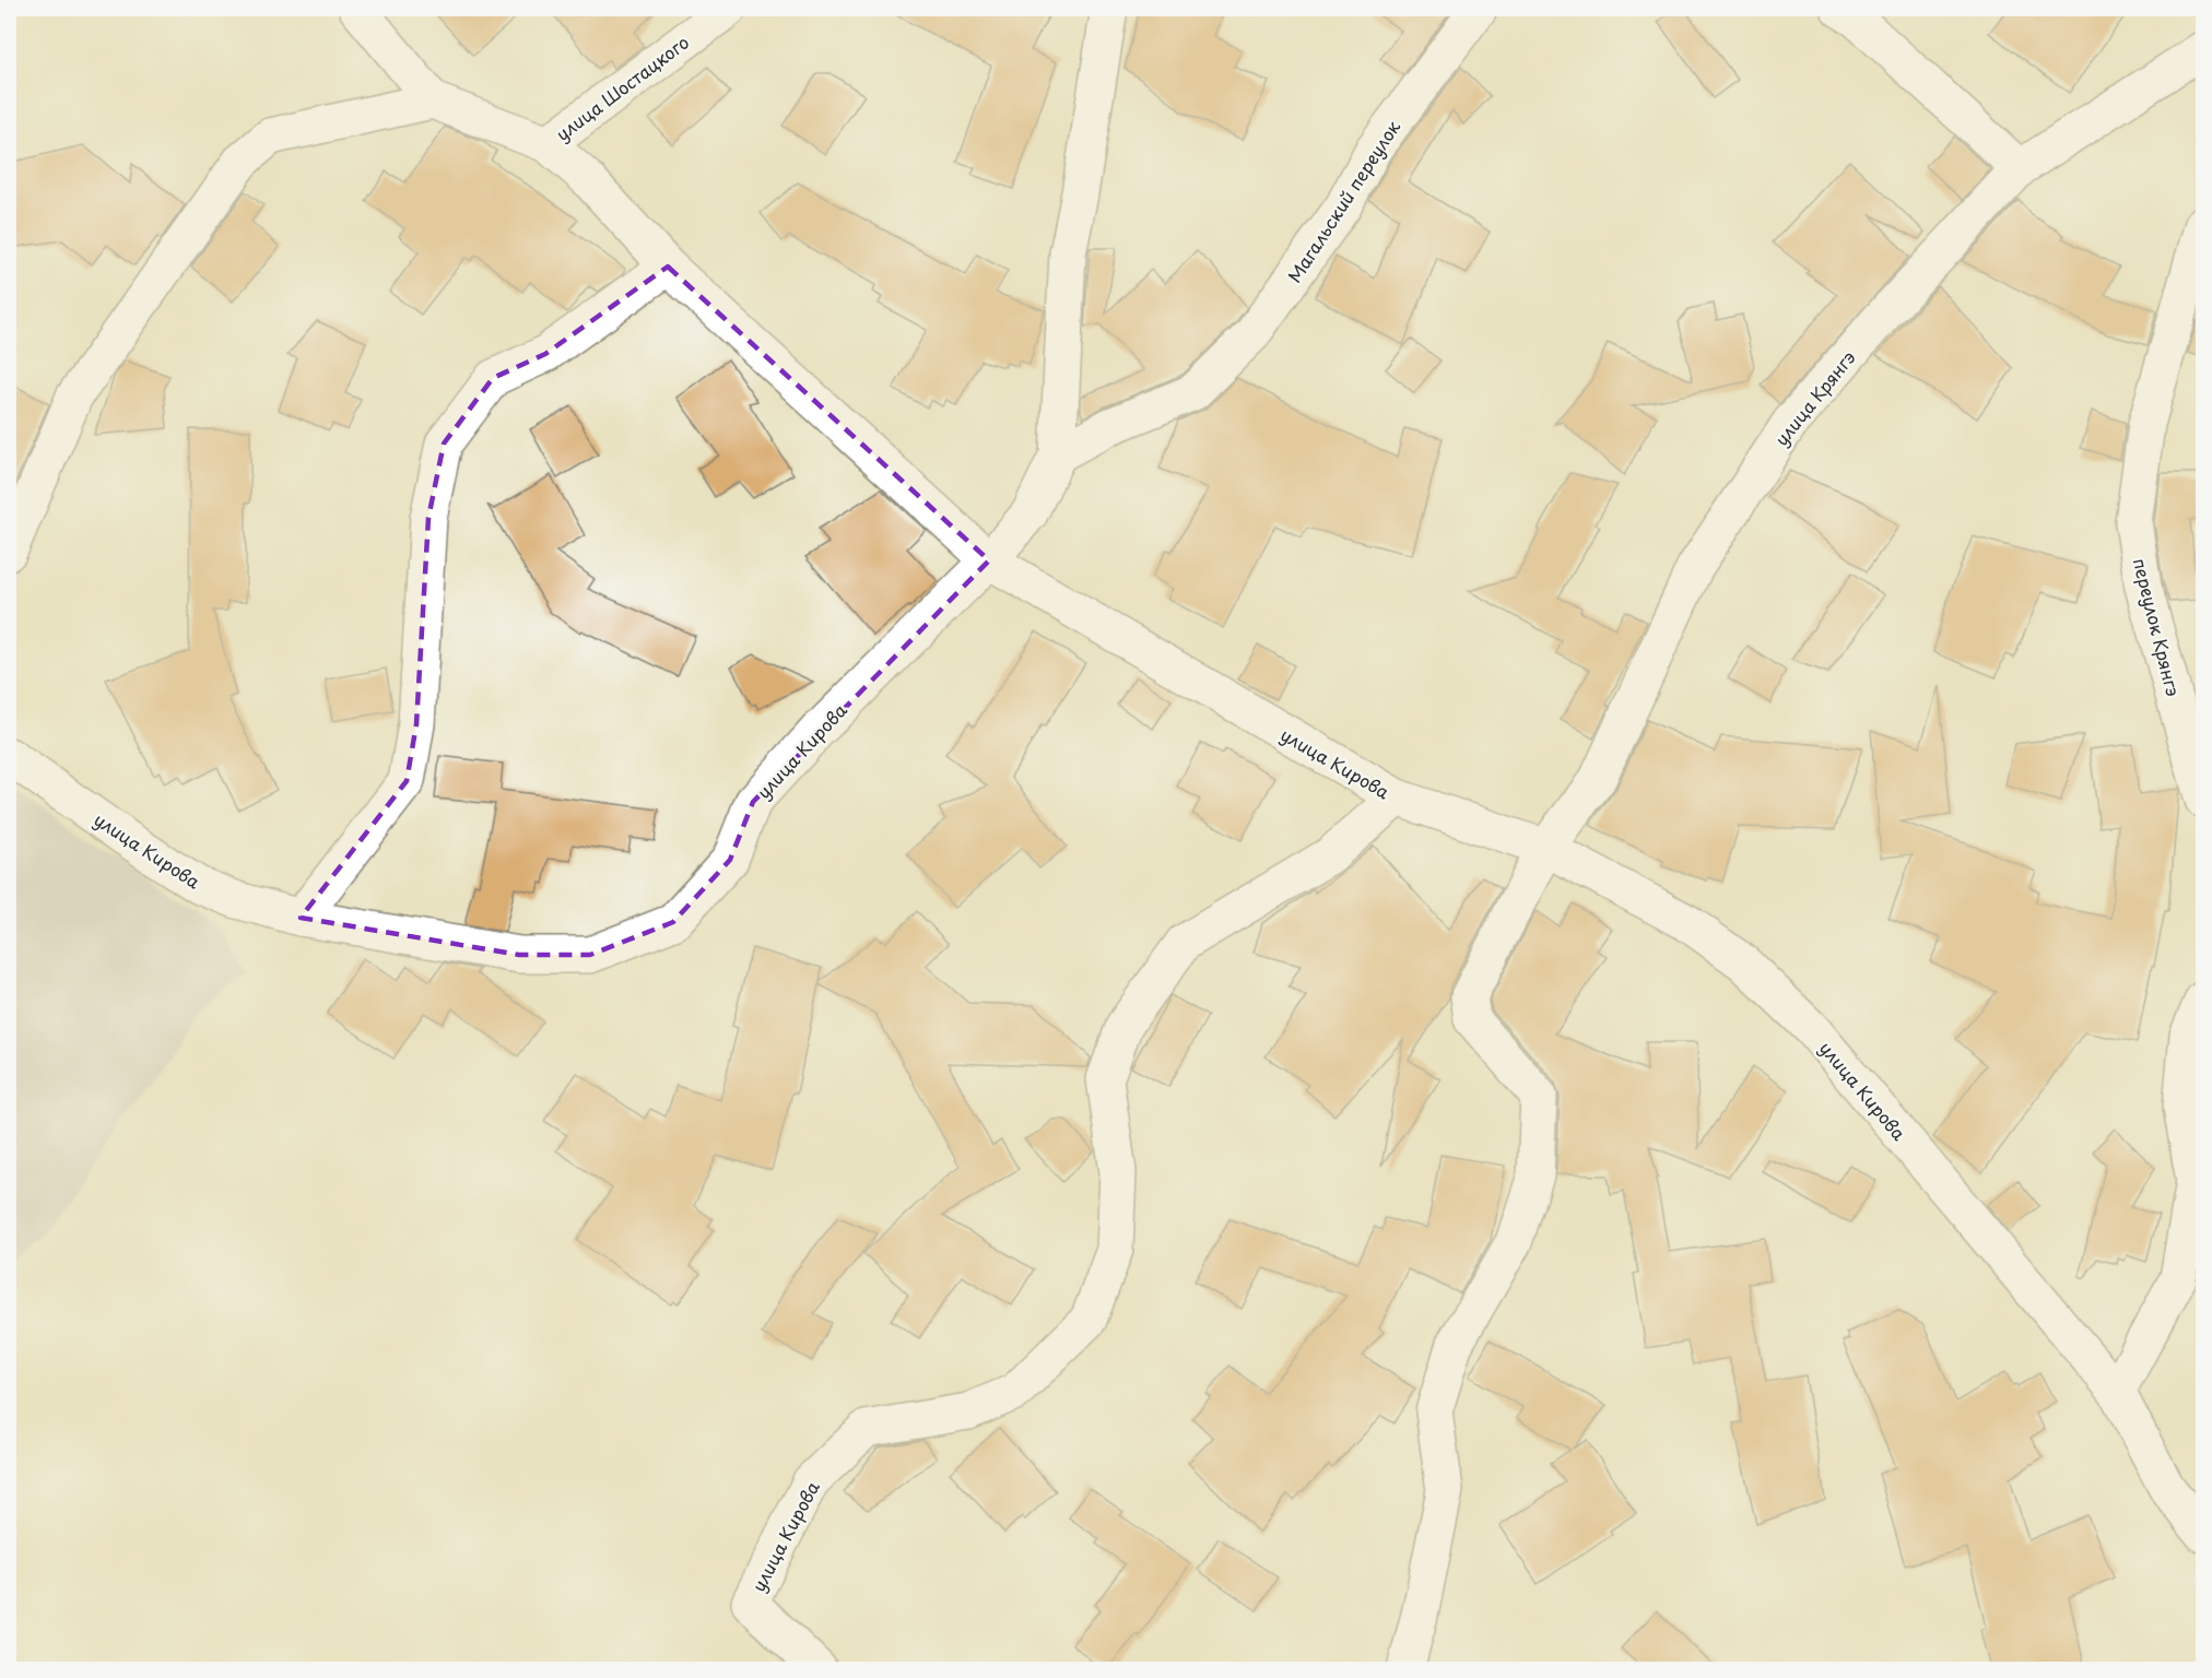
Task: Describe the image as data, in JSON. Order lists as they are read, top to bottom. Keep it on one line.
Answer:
{"streets":{"street":["улица Шостацкого","Магальский переулок","улица Крянгэ","переулок Крянгэ","улица Кирова"]},"crossings":[["улица Крянгэ","улица Кирова"]]}
